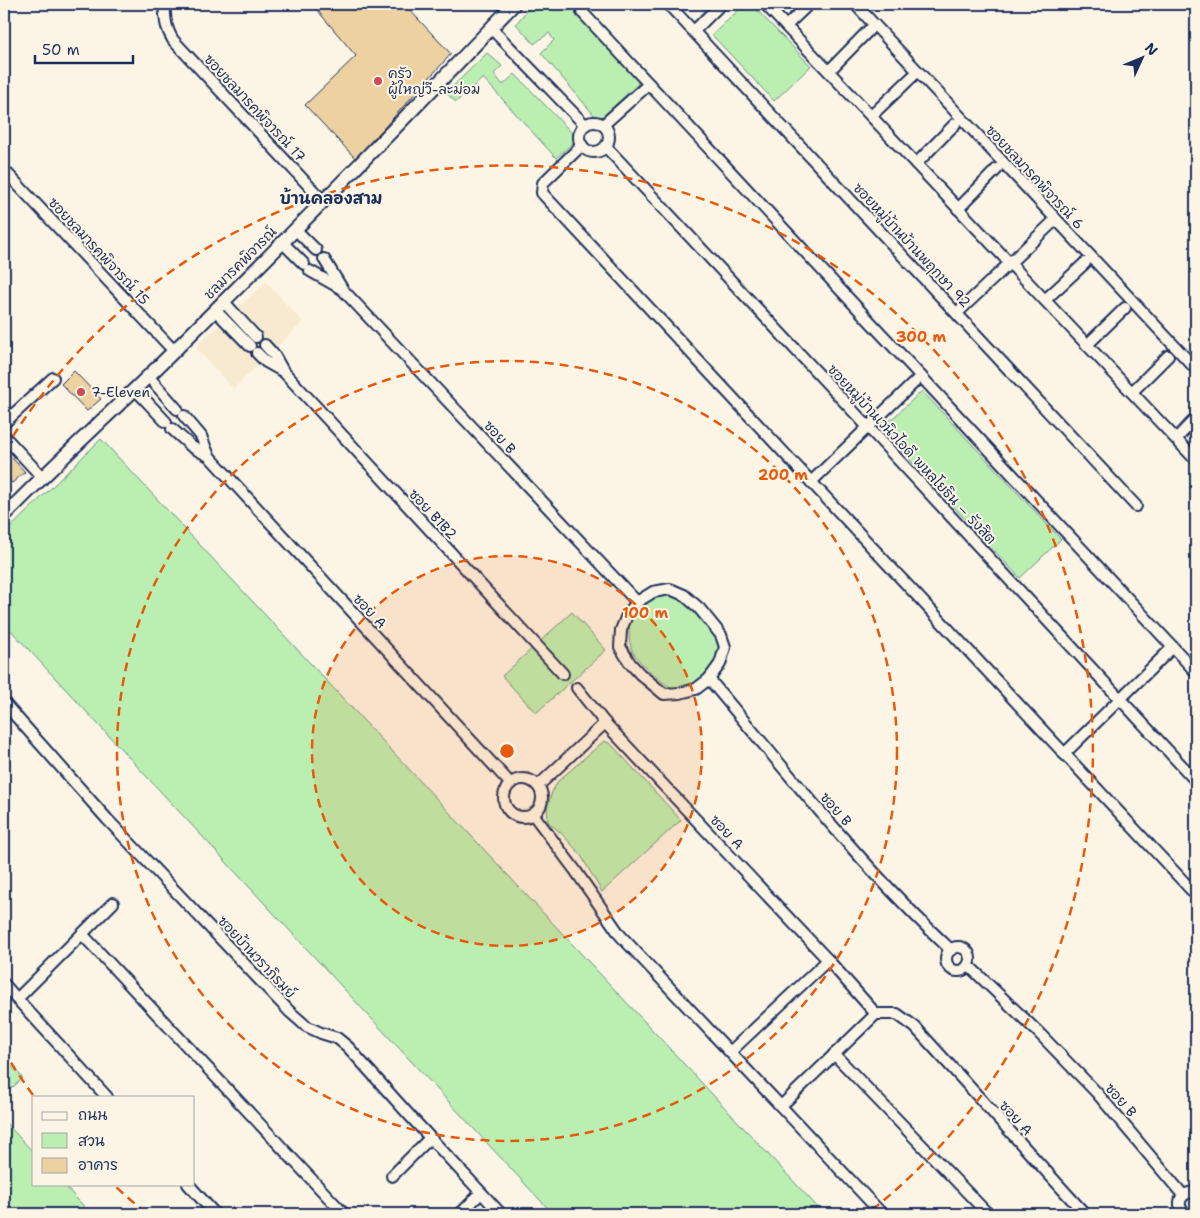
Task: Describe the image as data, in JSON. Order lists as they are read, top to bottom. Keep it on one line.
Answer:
{"streets":{"street":["ซอยชลมารคพิจารณ์ 17","ซอยชลมารคพิจารณ์ 6","ซอยหมู่บ้านบ้านพฤกษา 92","ซอยชลมารคพิจารณ์ 15","ชลมารคพิจารณ์","ซอย B","ซอยหมู่บ้านเวนิวไอดี พหลโยธิน – รังสิต","ซอย B1B2","ซอย A","ซอยบ้านวราภิรมย์"]},"crossings":[["ซอยชลมารคพิจารณ์ 17","ชลมารคพิจารณ์"],["ซอยชลมารคพิจารณ์ 15","ชลมารคพิจารณ์"],["ชลมารคพิจารณ์","ซอย B"],["ชลมารคพิจารณ์","ซอย B1B2"],["ชลมารคพิจารณ์","ซอย A"]],"districts":["บ้านคลองสาม"],"places":["ครัว ผู้ใหญ่วี-ละม่อม","7-Eleven"],"legend":["ถนน","สวน","อาคาร"],"scale_bar":"50 m","north":"top right","rings":["300 m","200 m","100 m"]}
